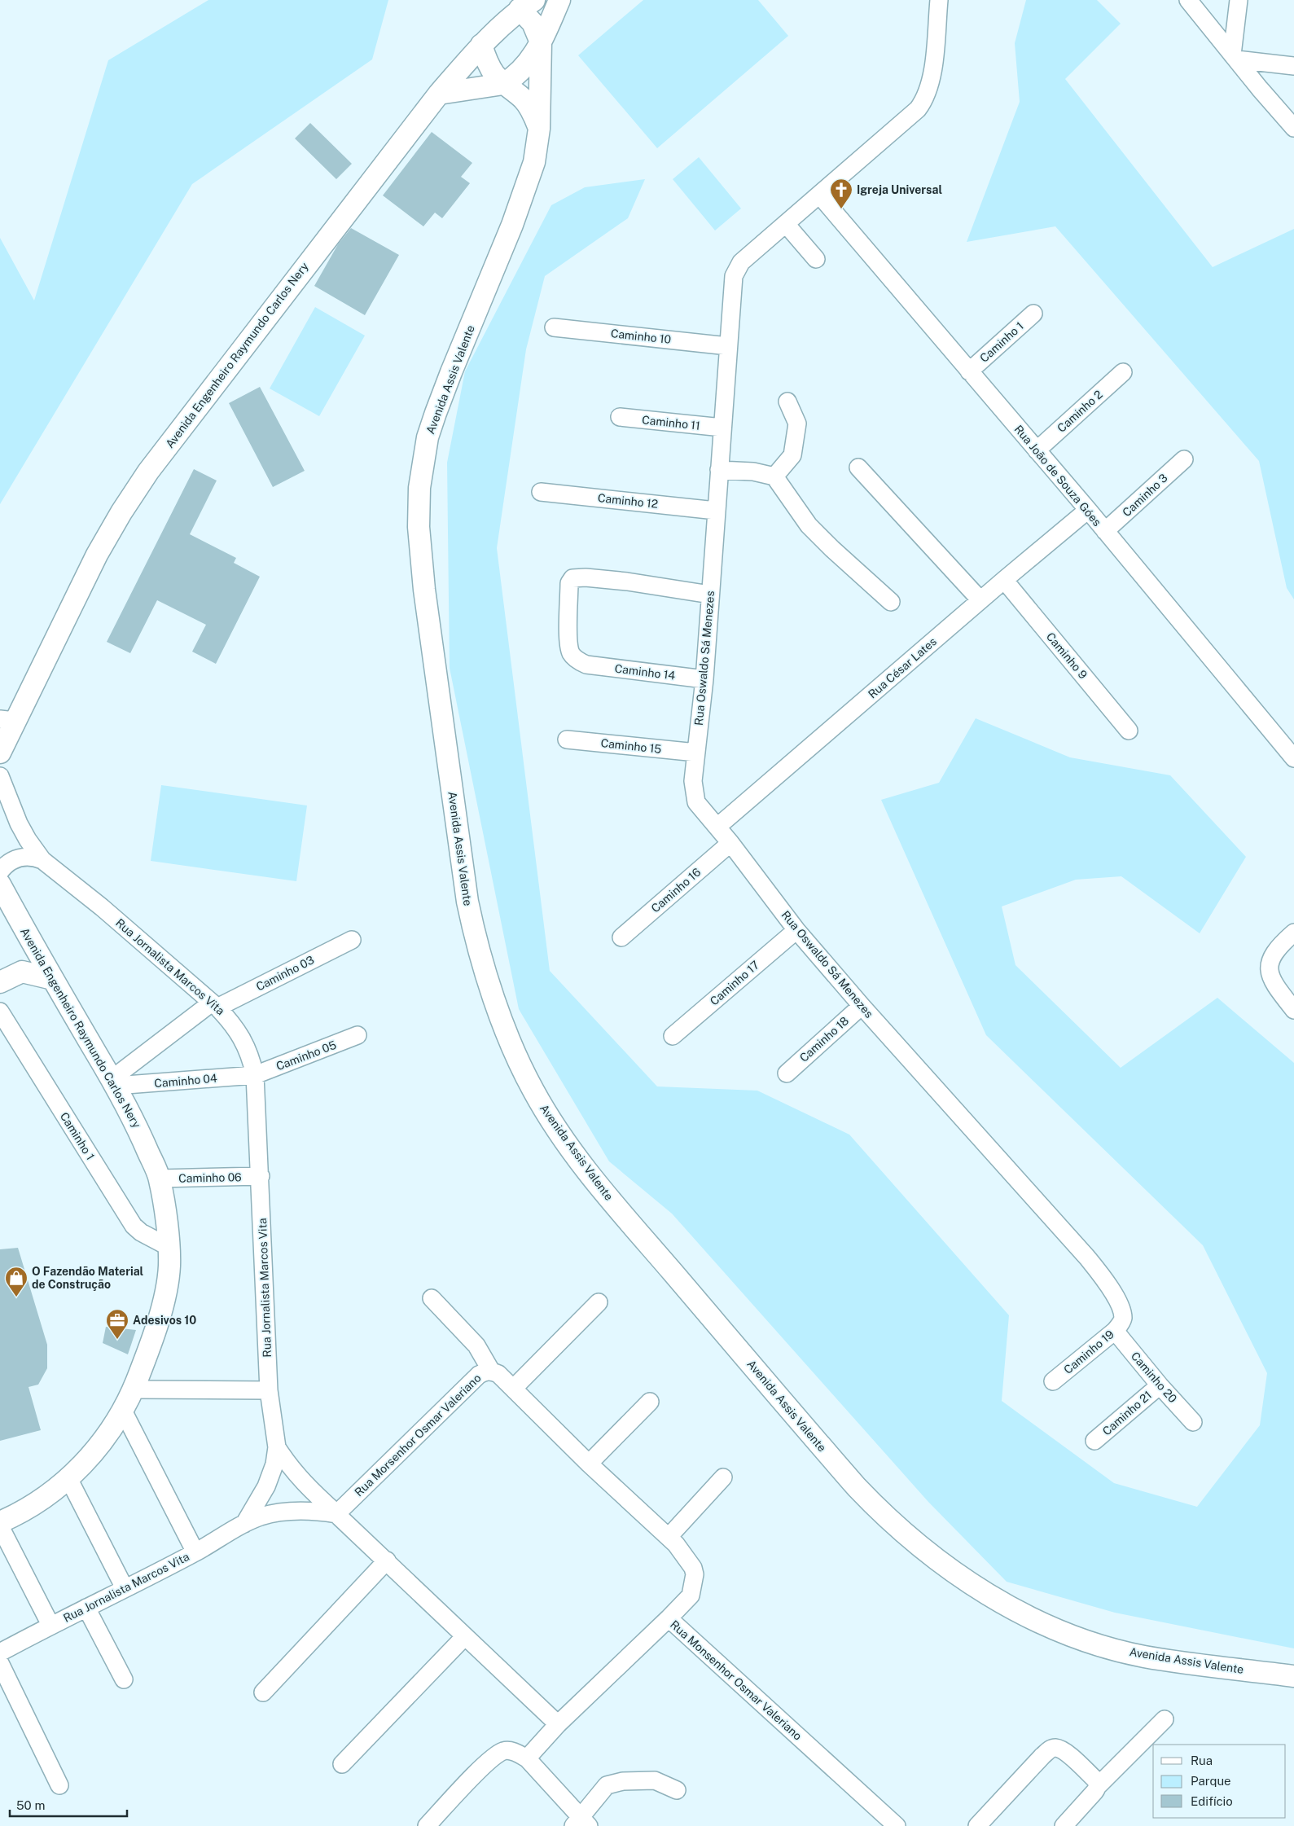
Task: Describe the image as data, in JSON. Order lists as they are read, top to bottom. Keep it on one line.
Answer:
{"streets":{"main road":["Avenida Engenheiro Raymundo Carlos Nery","Avenida Assis Valente"],"street":["Caminho 10","Caminho 1","Caminho 2","Caminho 11","Rua João de Souza Góes","Caminho 3","Caminho 12","Caminho 9","Rua Oswaldo Sá Menezes","Rua César Lates","Caminho 14","Caminho 15","Caminho 16","Rua Jornalista Marcos Vita","Caminho 03","Caminho 17","Caminho 18","Caminho 05","Caminho 04","Caminho 06","Caminho 19","Caminho 20","Caminho 21","Rua Morsenhor Osmar Valeriano","Rua Monsenhor Osmar Valeriano"]},"crossings":[["Caminho 10","Rua Oswaldo Sá Menezes"],["Caminho 1","Avenida Engenheiro Raymundo Carlos Nery"],["Caminho 1","Rua João de Souza Góes"],["Avenida Engenheiro Raymundo Carlos Nery","Caminho 03"],["Avenida Engenheiro Raymundo Carlos Nery","Caminho 04"],["Avenida Engenheiro Raymundo Carlos Nery","Caminho 06"],["Caminho 2","Rua João de Souza Góes"],["Caminho 11","Rua Oswaldo Sá Menezes"],["Rua João de Souza Góes","Caminho 3"],["Rua João de Souza Góes","Rua Oswaldo Sá Menezes"],["Rua João de Souza Góes","Rua César Lates"],["Caminho 12","Rua Oswaldo Sá Menezes"],["Caminho 9","Rua César Lates"],["Rua Oswaldo Sá Menezes","Rua César Lates"],["Rua Oswaldo Sá Menezes","Caminho 14"],["Rua Oswaldo Sá Menezes","Caminho 15"],["Rua Oswaldo Sá Menezes","Caminho 16"],["Rua Oswaldo Sá Menezes","Caminho 17"],["Rua Oswaldo Sá Menezes","Caminho 18"],["Rua Oswaldo Sá Menezes","Caminho 19"],["Rua Jornalista Marcos Vita","Caminho 03"],["Rua Jornalista Marcos Vita","Caminho 05"],["Rua Jornalista Marcos Vita","Caminho 04"],["Rua Jornalista Marcos Vita","Caminho 06"],["Caminho 03","Caminho 04"],["Caminho 05","Caminho 04"],["Caminho 19","Caminho 20"],["Caminho 20","Caminho 21"],["Rua Morsenhor Osmar Valeriano","Rua Monsenhor Osmar Valeriano"]],"places":{"church":["Igreja Universal"],"shop":["O Fazendão Material de Construção"],"office":["Adesivos 10"]},"legend":["Rua","Parque","Edifício"],"scale_bar":"50 m"}
